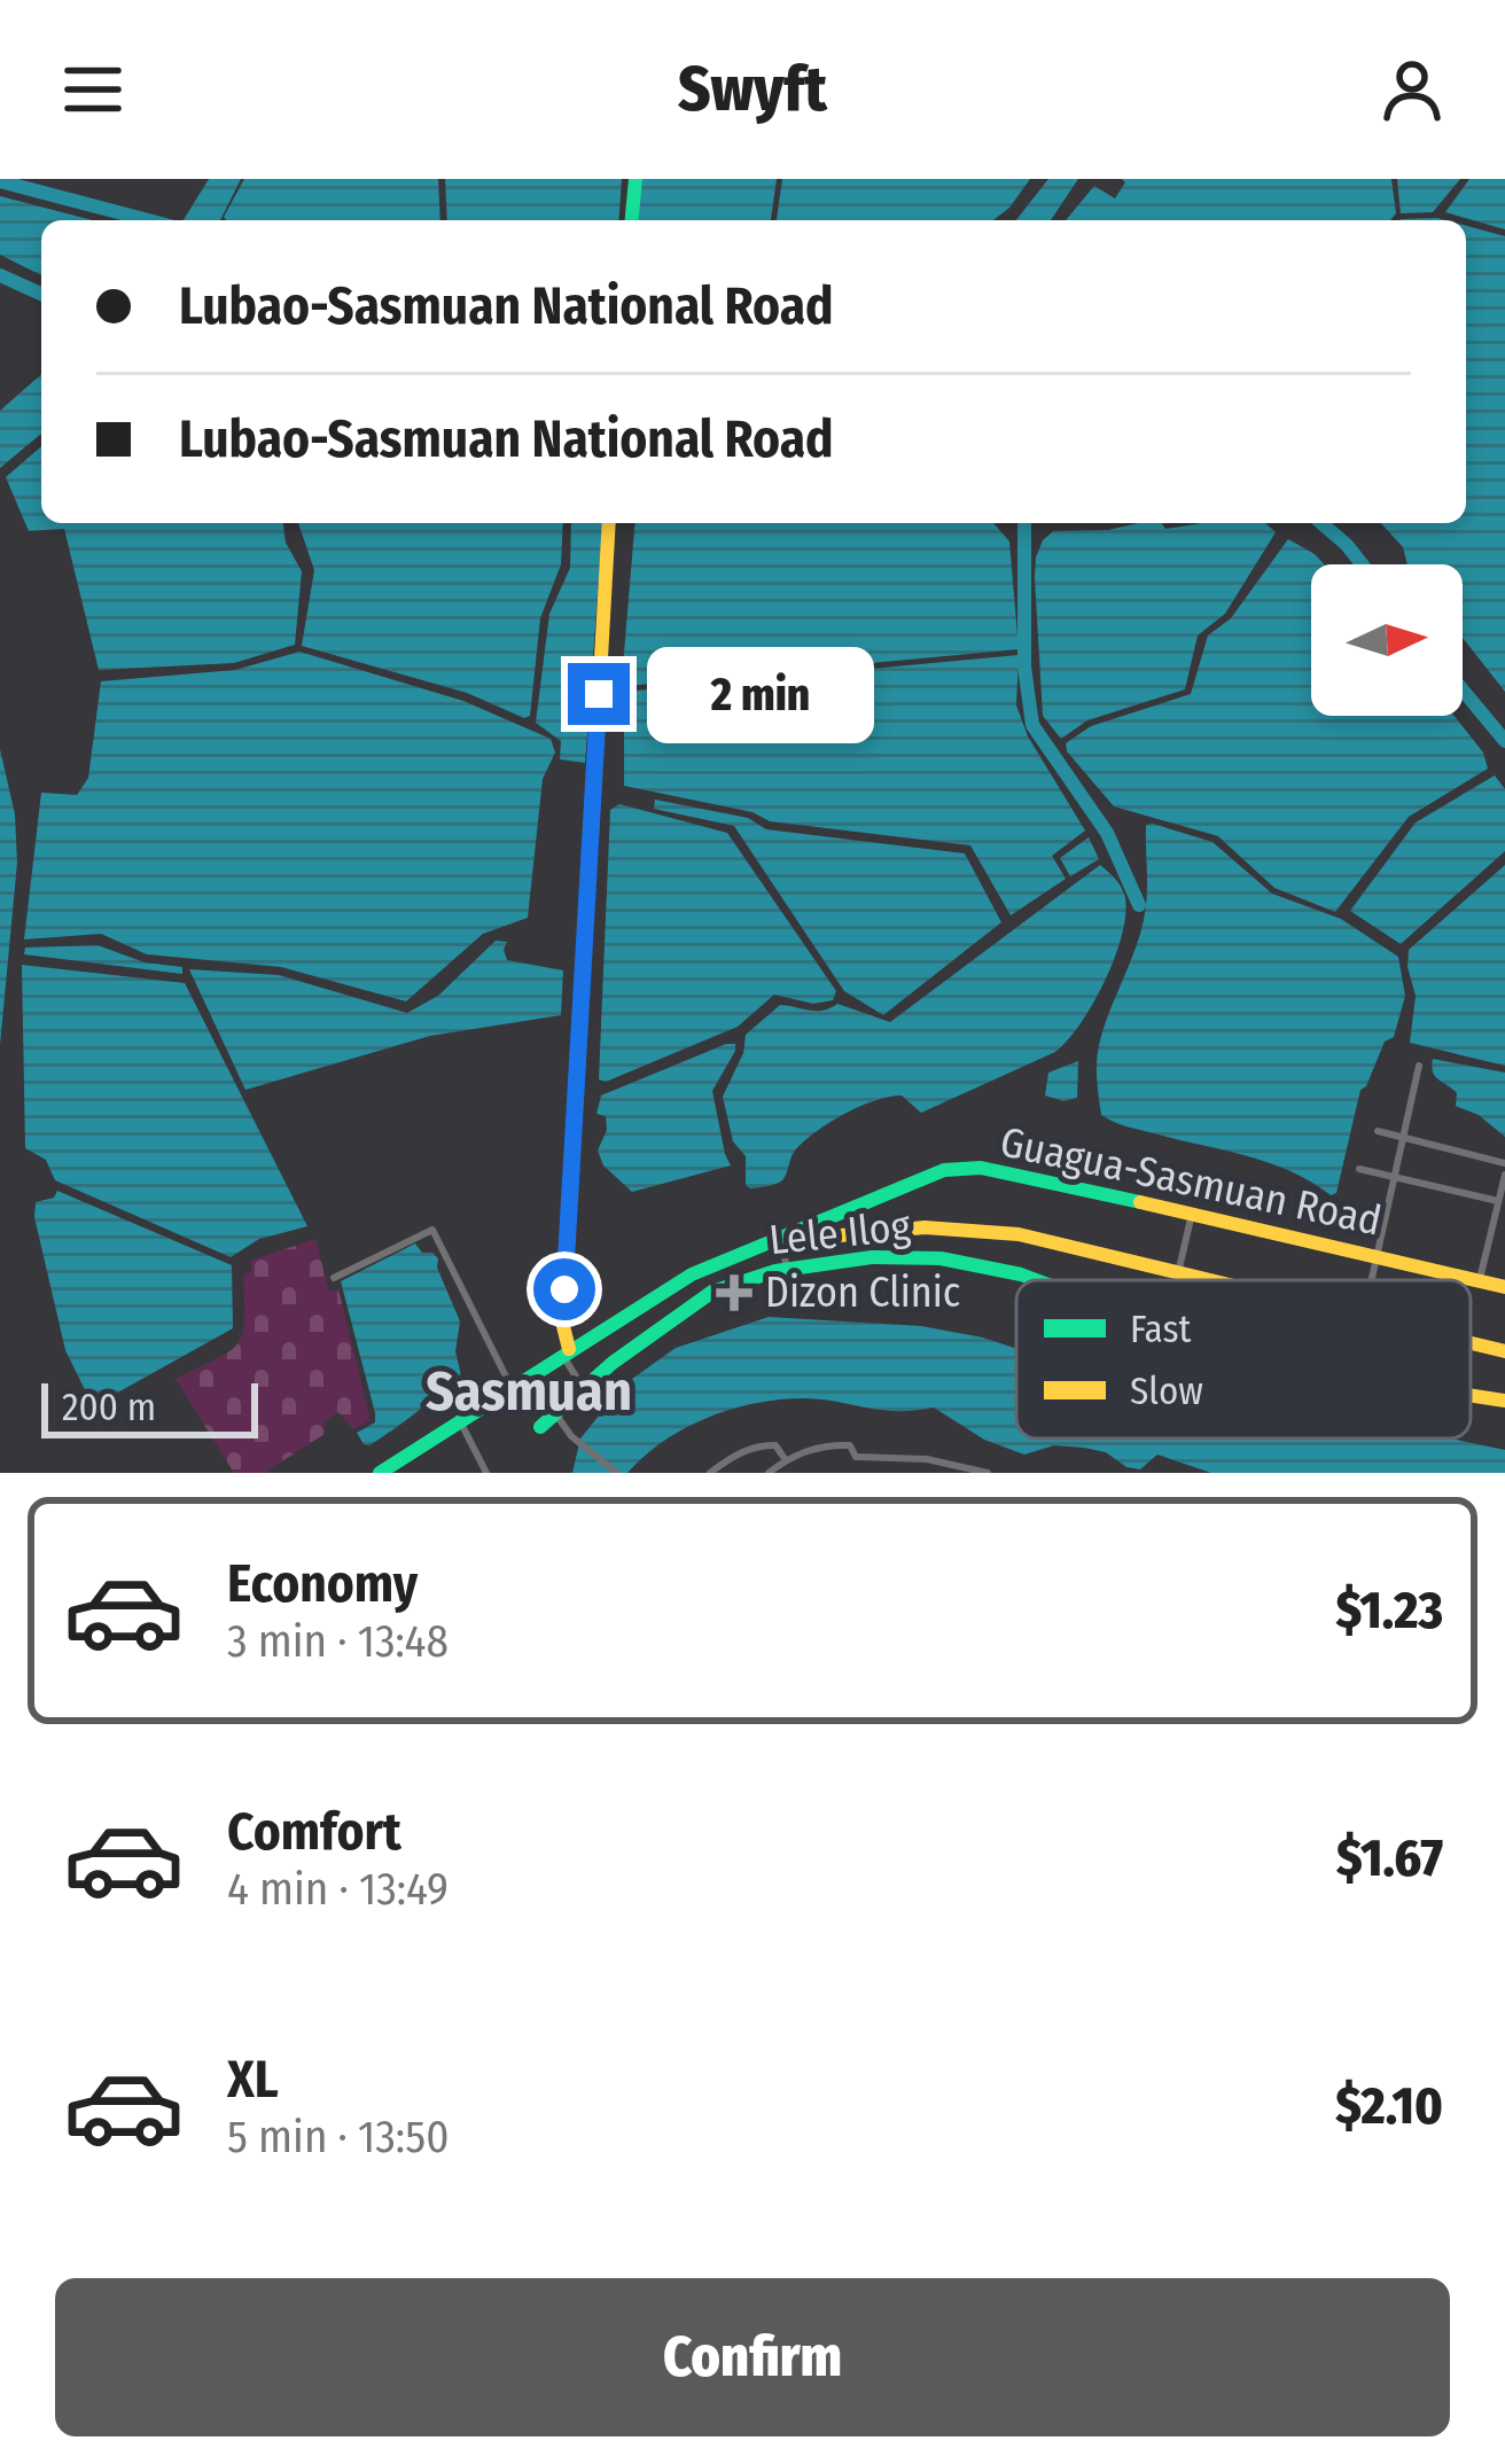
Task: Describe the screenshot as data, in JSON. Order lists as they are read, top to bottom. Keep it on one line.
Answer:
{"streets":{"street":["Guagua-Sasmuan Road","Lele Ilog"]},"districts":["Sasmuan"],"places":{"health":["Dizon Clinic"]},"legend":["Fast","Slow"],"scale_bar":"200 m","north":"right","page":{"header":"Swyft","banner":["Lubao-Sasmuan National Road","Lubao-Sasmuan National Road"],"bubble":"2 min","scale":"200 m","list":[{"name":"Economy","note":"3 min · 13:48","value":"$1.23"},{"name":"Comfort","note":"4 min · 13:49","value":"$1.67"},{"name":"XL","note":"5 min · 13:50","value":"$2.10"}],"buttons":"Confirm"}}
